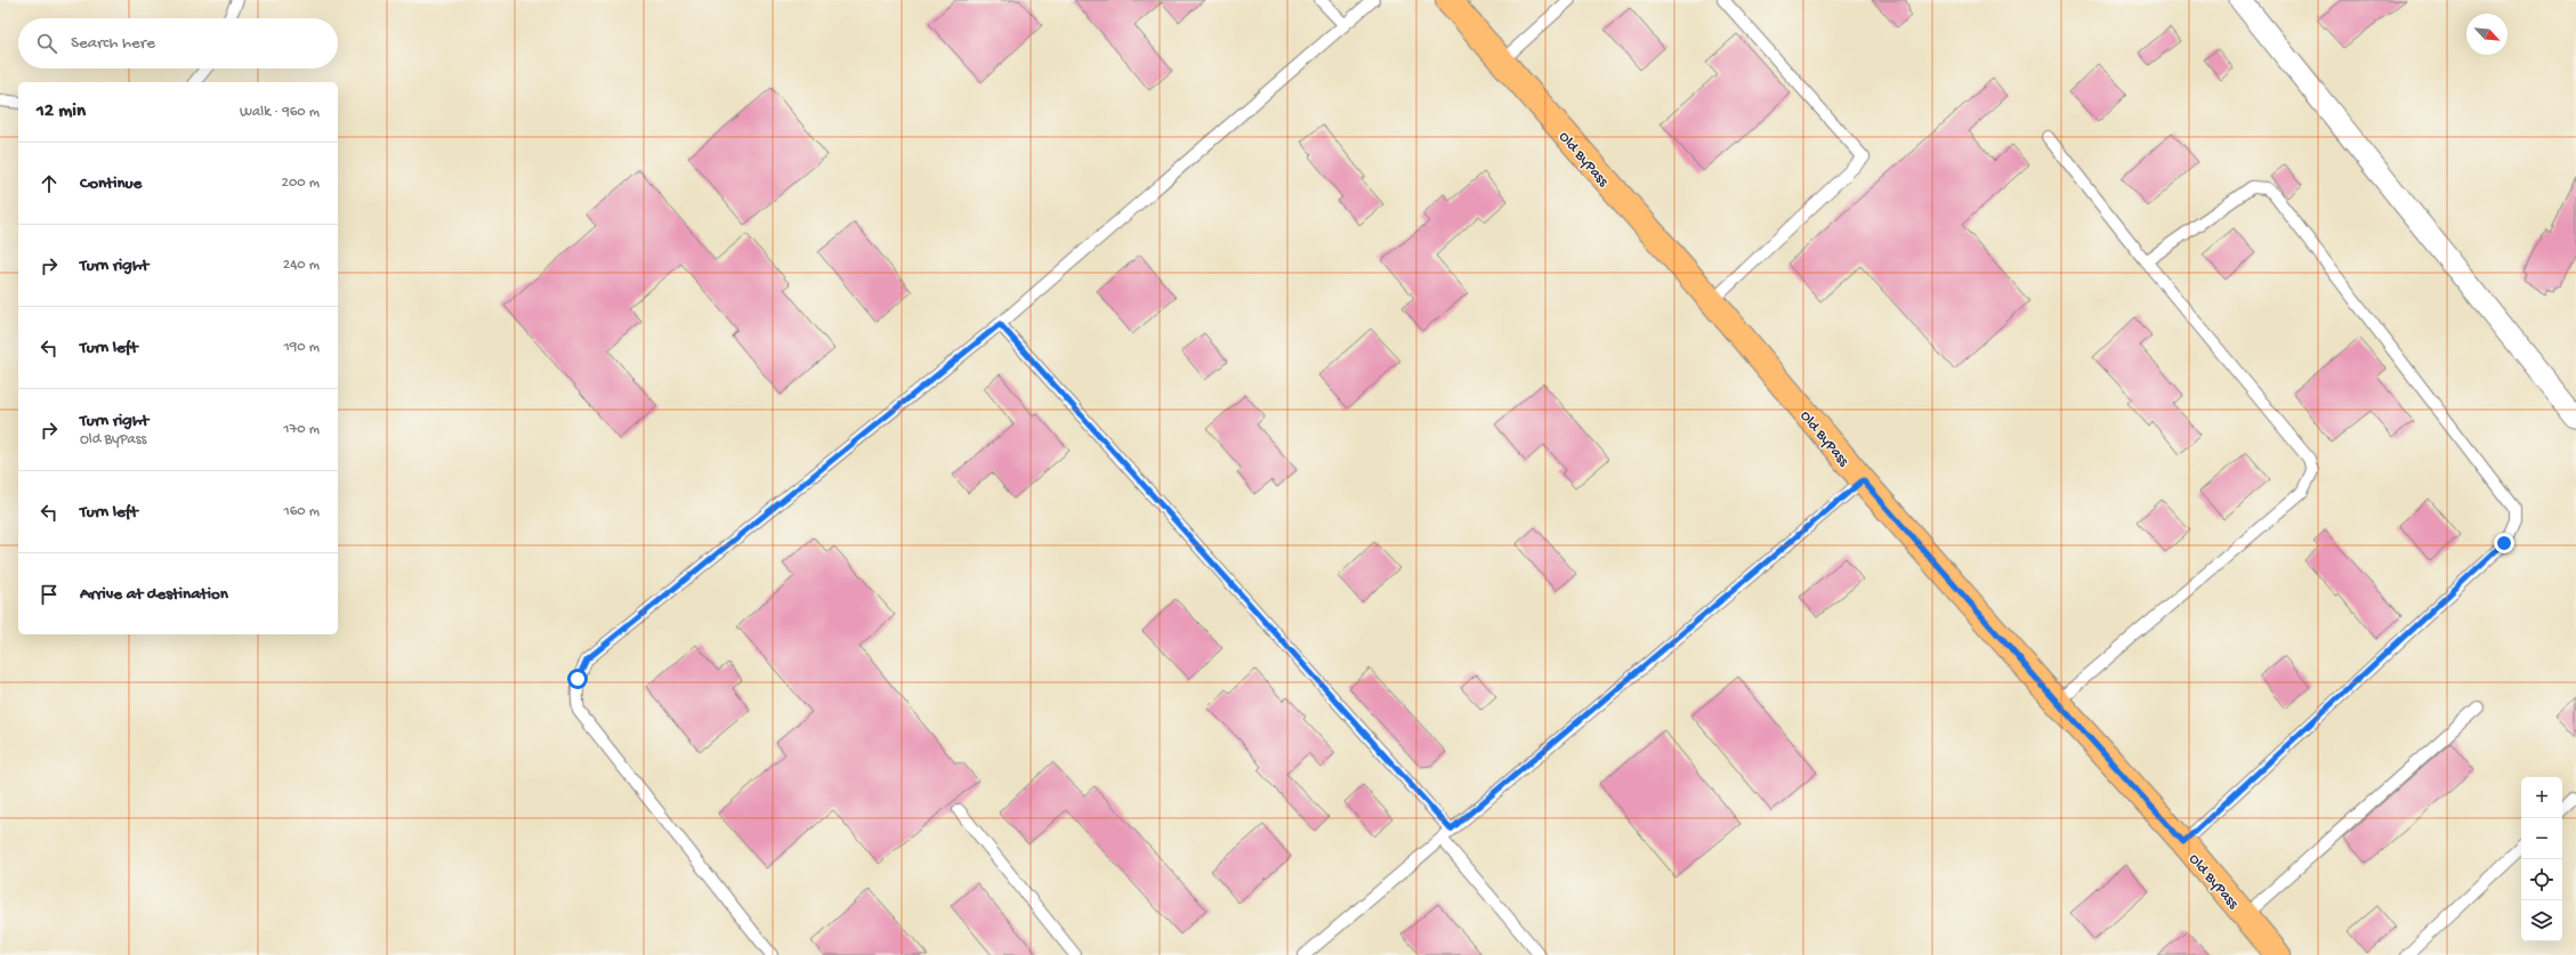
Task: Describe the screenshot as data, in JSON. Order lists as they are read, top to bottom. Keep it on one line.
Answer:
{"streets":{"main road":["Old ByPass"]},"north":"bottom right","page":{"search":"Search here","heading":["12 min","Walk · 960 m"],"list":[["Continue","200 m"],["Turn right","240 m"],["Turn left","190 m"],["Turn right","Old ByPass","170 m"],["Turn left","160 m"],"Arrive at destination"],"map_buttons":["+","−"]}}
